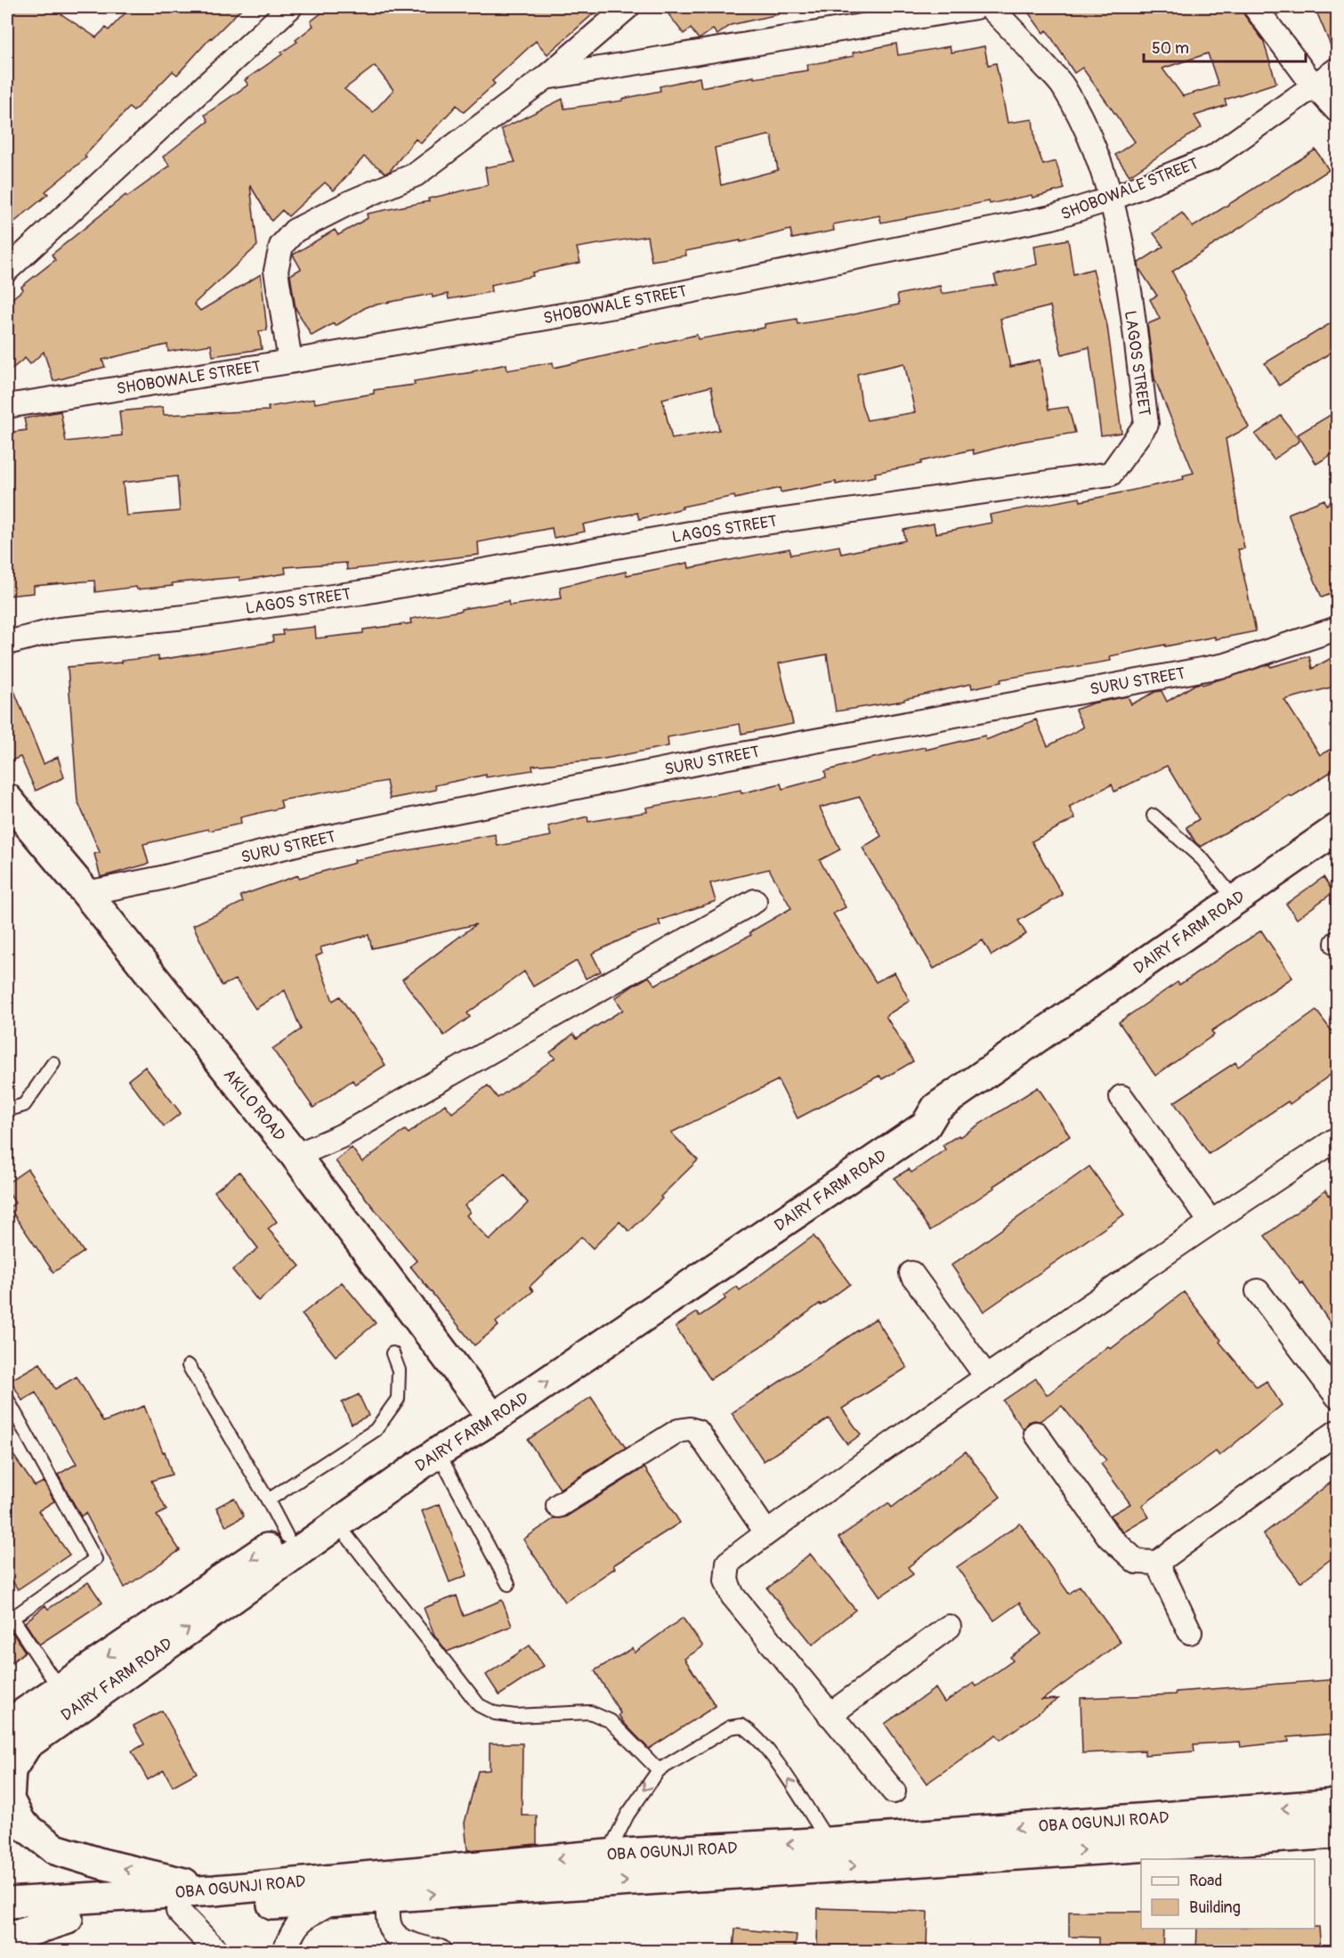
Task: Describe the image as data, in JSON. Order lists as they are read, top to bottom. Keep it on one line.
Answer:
{"streets":{"main road":["DAIRY FARM ROAD","AKILO ROAD","OBA OGUNJI ROAD"],"street":["SHOBOWALE STREET","LAGOS STREET","SURU STREET"]},"crossings":[["SHOBOWALE STREET","LAGOS STREET"],["SURU STREET","AKILO ROAD"],["DAIRY FARM ROAD","AKILO ROAD"]],"legend":["Road","Building"],"scale_bar":"50 m"}
